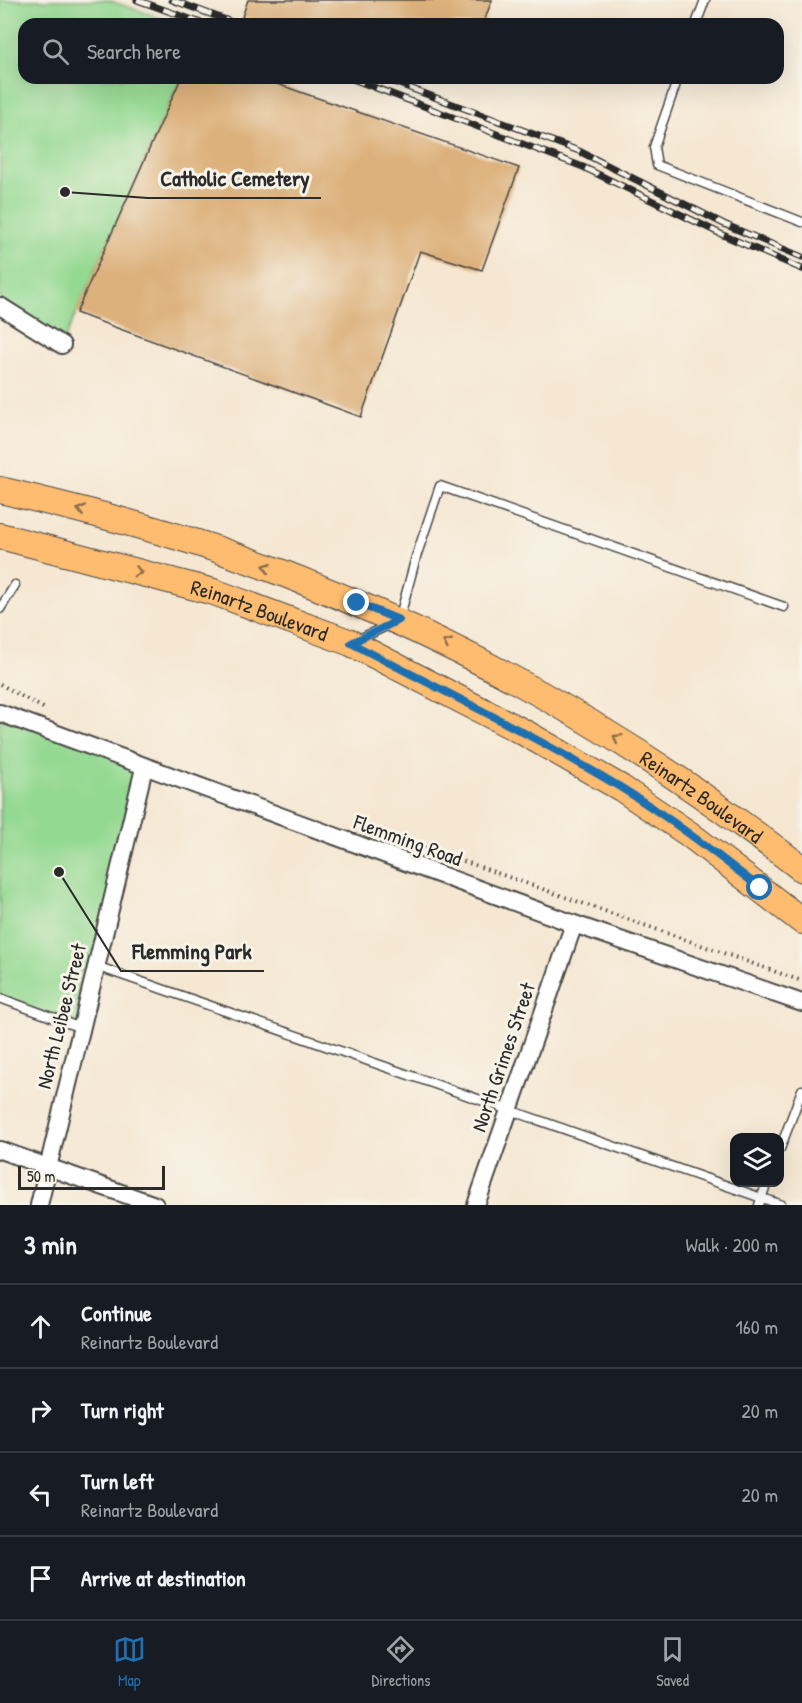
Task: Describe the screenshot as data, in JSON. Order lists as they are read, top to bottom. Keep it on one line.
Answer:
{"streets":{"main road":["Reinartz Boulevard"],"street":["Flemming Road","North Leibee Street","North Grimes Street"]},"crossings":[["Flemming Road","North Leibee Street"],["Flemming Road","North Grimes Street"]],"places":["Catholic Cemetery","Flemming Park"],"scale_bar":"50 m","page":{"search":"Search here","scale":"50 m","heading":["3 min","Walk · 200 m"],"list":[["Continue","Reinartz Boulevard","160 m"],["Turn right","20 m"],["Turn left","Reinartz Boulevard","20 m"],"Arrive at destination"],"nav":["Map","Directions","Saved"]}}
